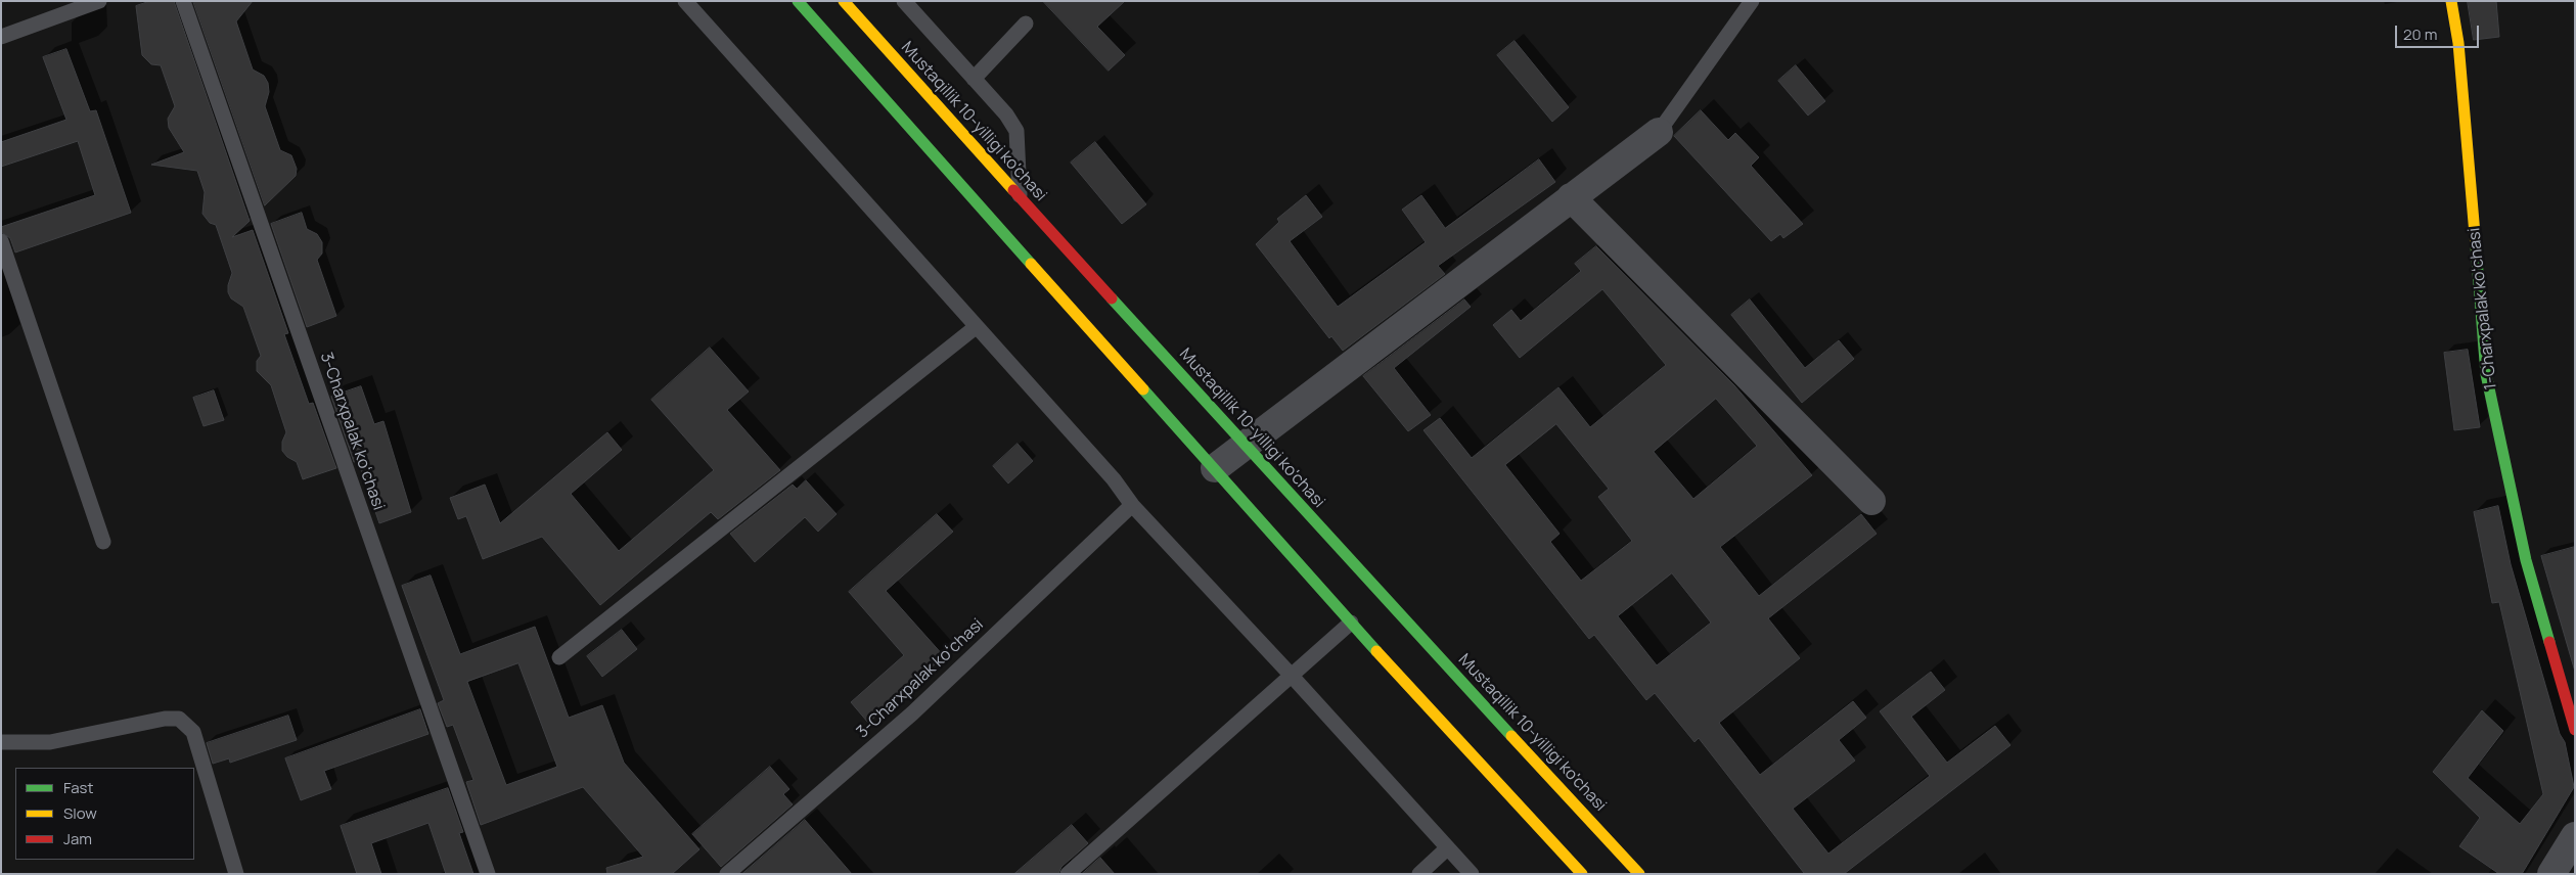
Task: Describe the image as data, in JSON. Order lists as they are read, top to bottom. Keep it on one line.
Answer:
{"streets":{"main road":["Mustaqillik 10-yilligi ko'chasi","1-Charxpalak koʻchasi"],"lane":["3-Charxpalak koʻchasi"]},"legend":["Fast","Slow","Jam"],"scale_bar":"20 m"}
